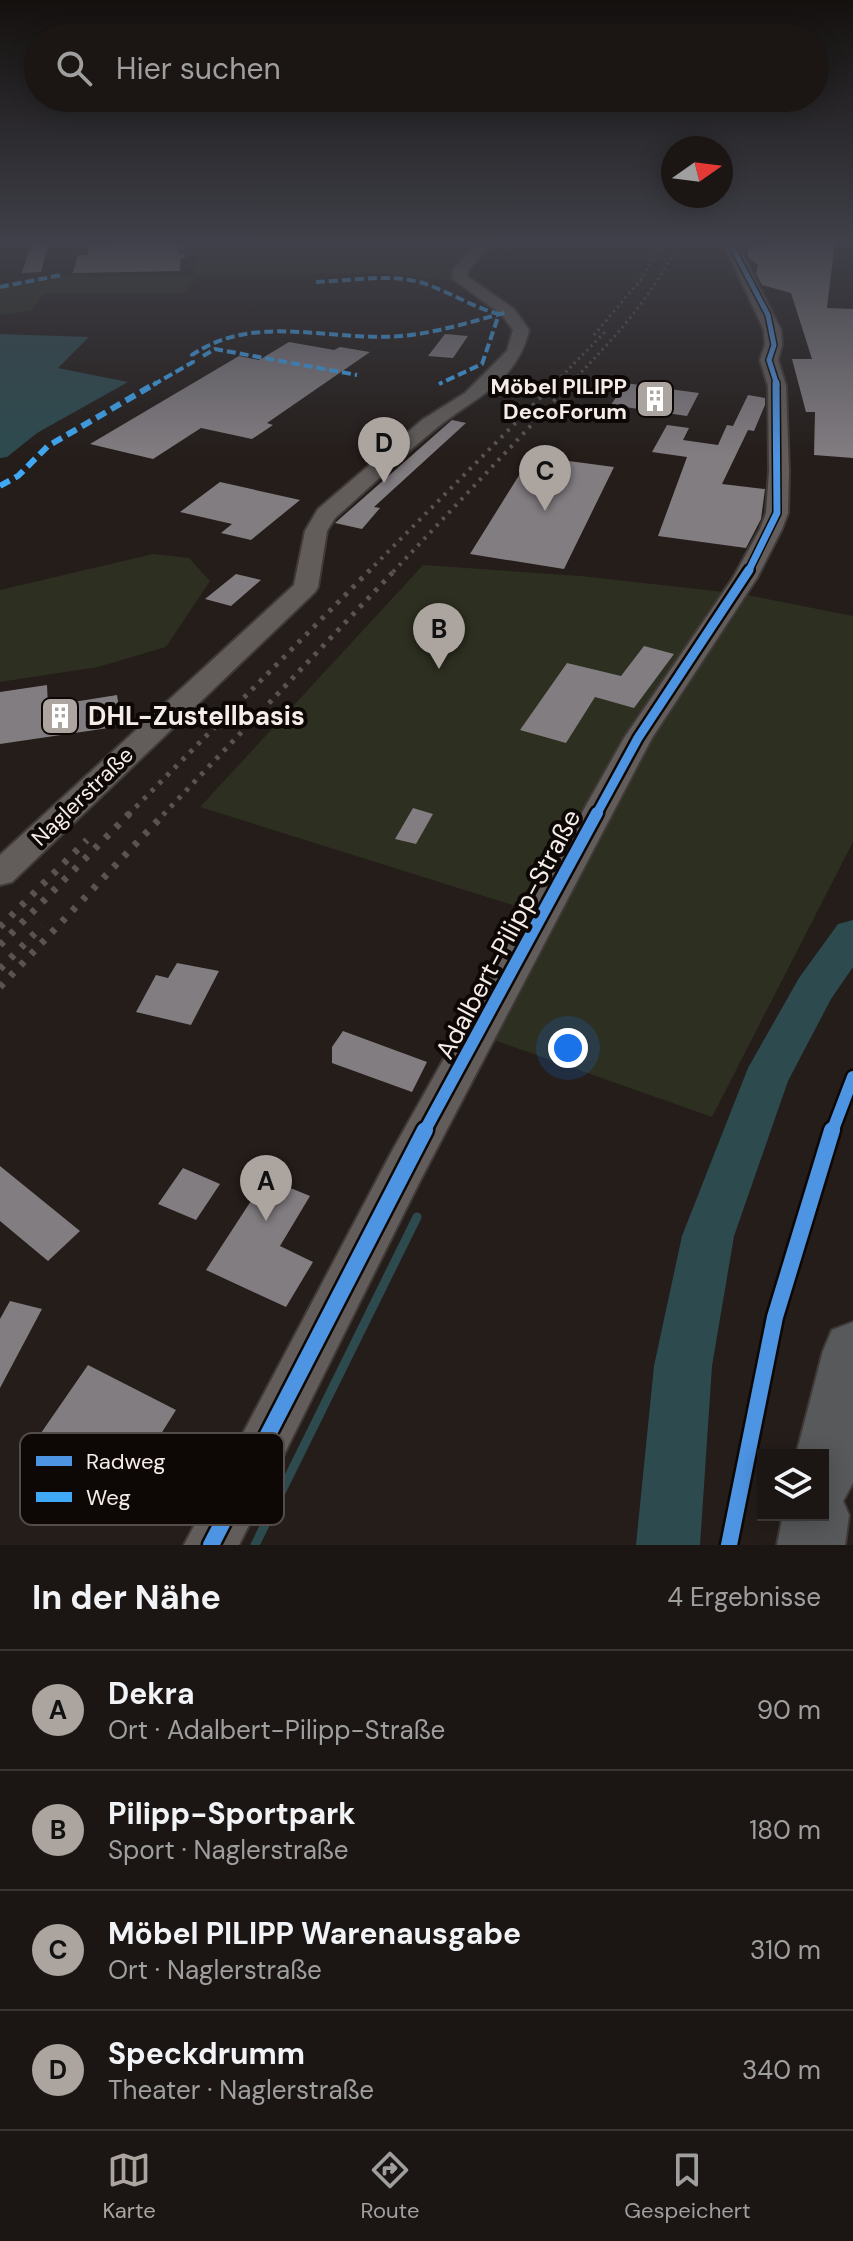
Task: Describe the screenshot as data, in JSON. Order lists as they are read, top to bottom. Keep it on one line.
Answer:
{"streets":{"street":["Naglerstraße","Adalbert-Pilipp-Straße"]},"places":{"building":["Möbel PILIPP DecoForum","DHL-Zustellbasis"]},"legend":["Radweg","Weg"],"north":"right","page":{"search":"Hier suchen","pins":["D","C","B","A"],"heading":["In der Nähe","4 Ergebnisse"],"list":[{"mark":"A","name":"Dekra","note":"Ort · Adalbert-Pilipp-Straße","value":"90 m"},{"mark":"B","name":"Pilipp-Sportpark","note":"Sport · Naglerstraße","value":"180 m"},{"mark":"C","name":"Möbel PILIPP Warenausgabe","note":"Ort · Naglerstraße","value":"310 m"},{"mark":"D","name":"Speckdrumm","note":"Theater · Naglerstraße","value":"340 m"}],"nav":["Karte","Route","Gespeichert"]}}
